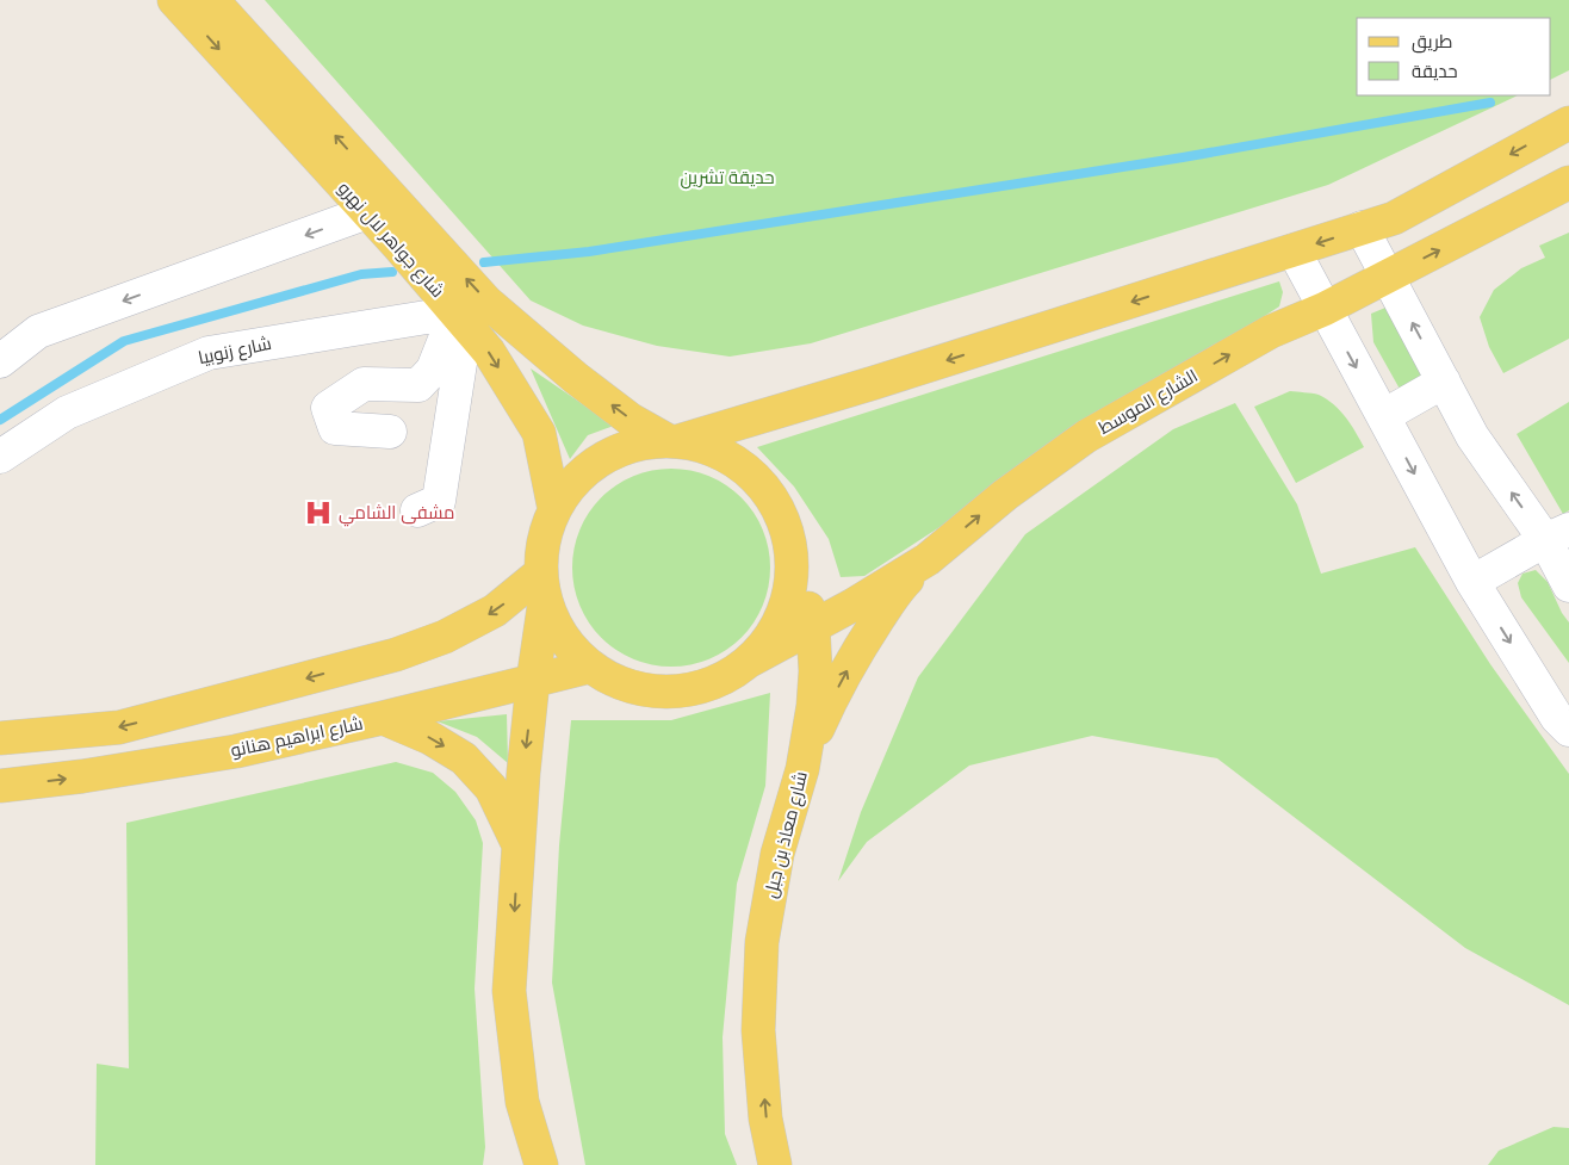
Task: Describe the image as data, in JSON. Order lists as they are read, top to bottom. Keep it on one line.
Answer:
{"streets":{"main road":["شارع جواهر لال نهرو","الشارع الموسط","شارع ابراهيم هنانو","شارع معاذ بن جبل"],"street":["شارع زنوبيا"]},"crossings":[["شارع جواهر لال نهرو","شارع زنوبيا"],["الشارع الموسط","شارع معاذ بن جبل"]],"parks":["حديقة تشرين"],"places":{"hospital":["مشفى الشامي"]},"legend":["طريق","حديقة"]}
